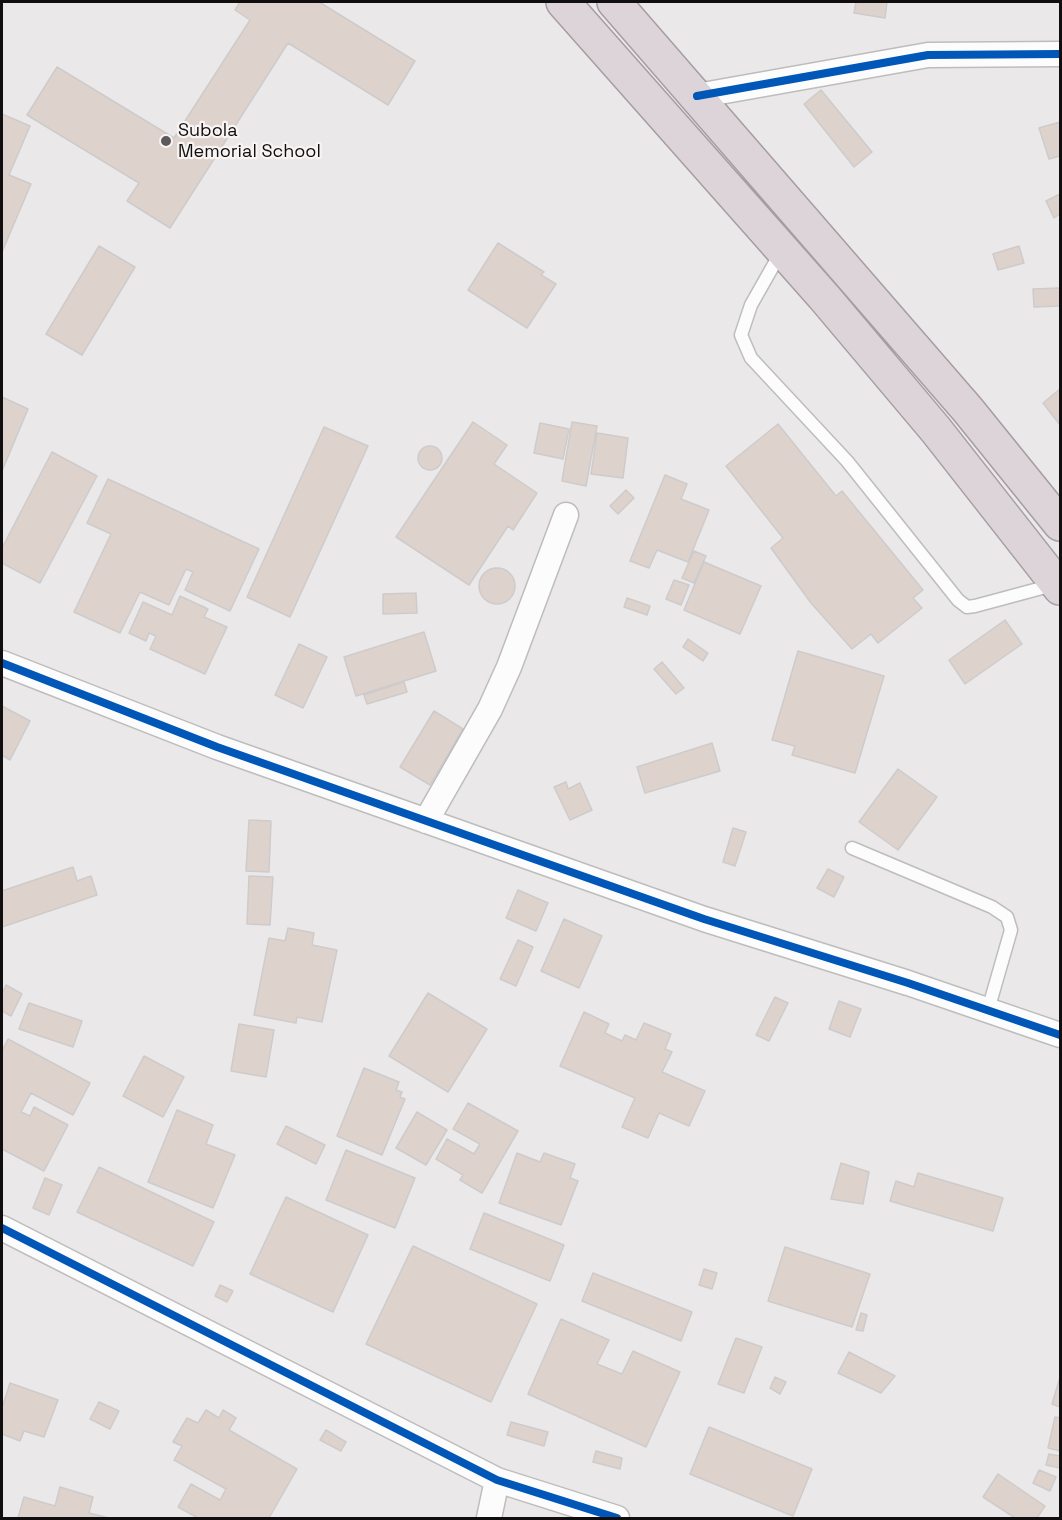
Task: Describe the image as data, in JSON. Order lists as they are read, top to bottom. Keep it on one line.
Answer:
{"places":["Subola Memorial School"]}
